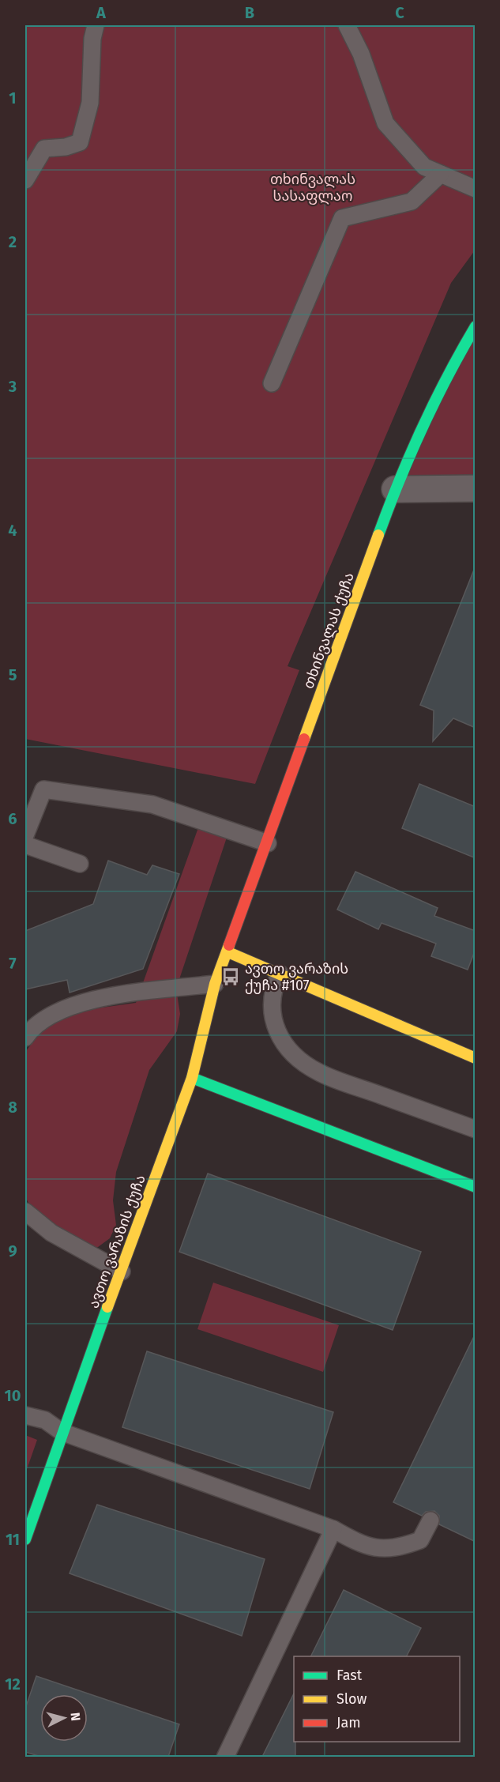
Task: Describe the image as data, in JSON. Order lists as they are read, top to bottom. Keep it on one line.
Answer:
{"streets":{"street":["თხინვალას ქუჩა","ავთო ვარაზის ქუჩა"]},"crossings":[["თხინვალას ქუჩა","ავთო ვარაზის ქუჩა"]],"parks":["თხინვალას სასაფლაო"],"places":{"bus stop":["ავთო ვარაზის ქუჩა #107"]},"legend":["Fast","Slow","Jam"],"north":"right","grid":{"columns":["A","B","C"],"rows":["1","2","3","4","5","6","7","8","9","10","11","12"]}}
